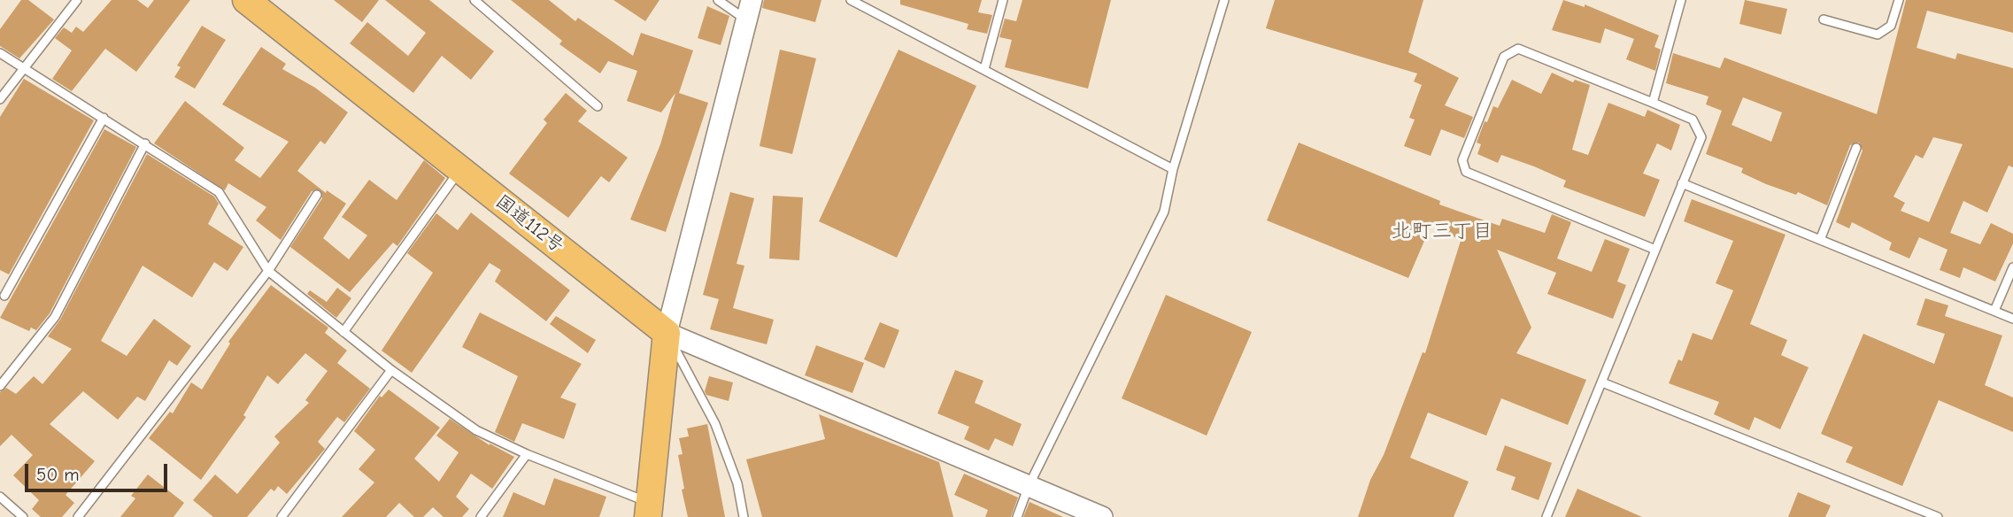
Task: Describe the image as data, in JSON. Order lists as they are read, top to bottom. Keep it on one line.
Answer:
{"streets":{"highway":["国道112号"]},"districts":["北町三丁目"],"scale_bar":"50 m"}
